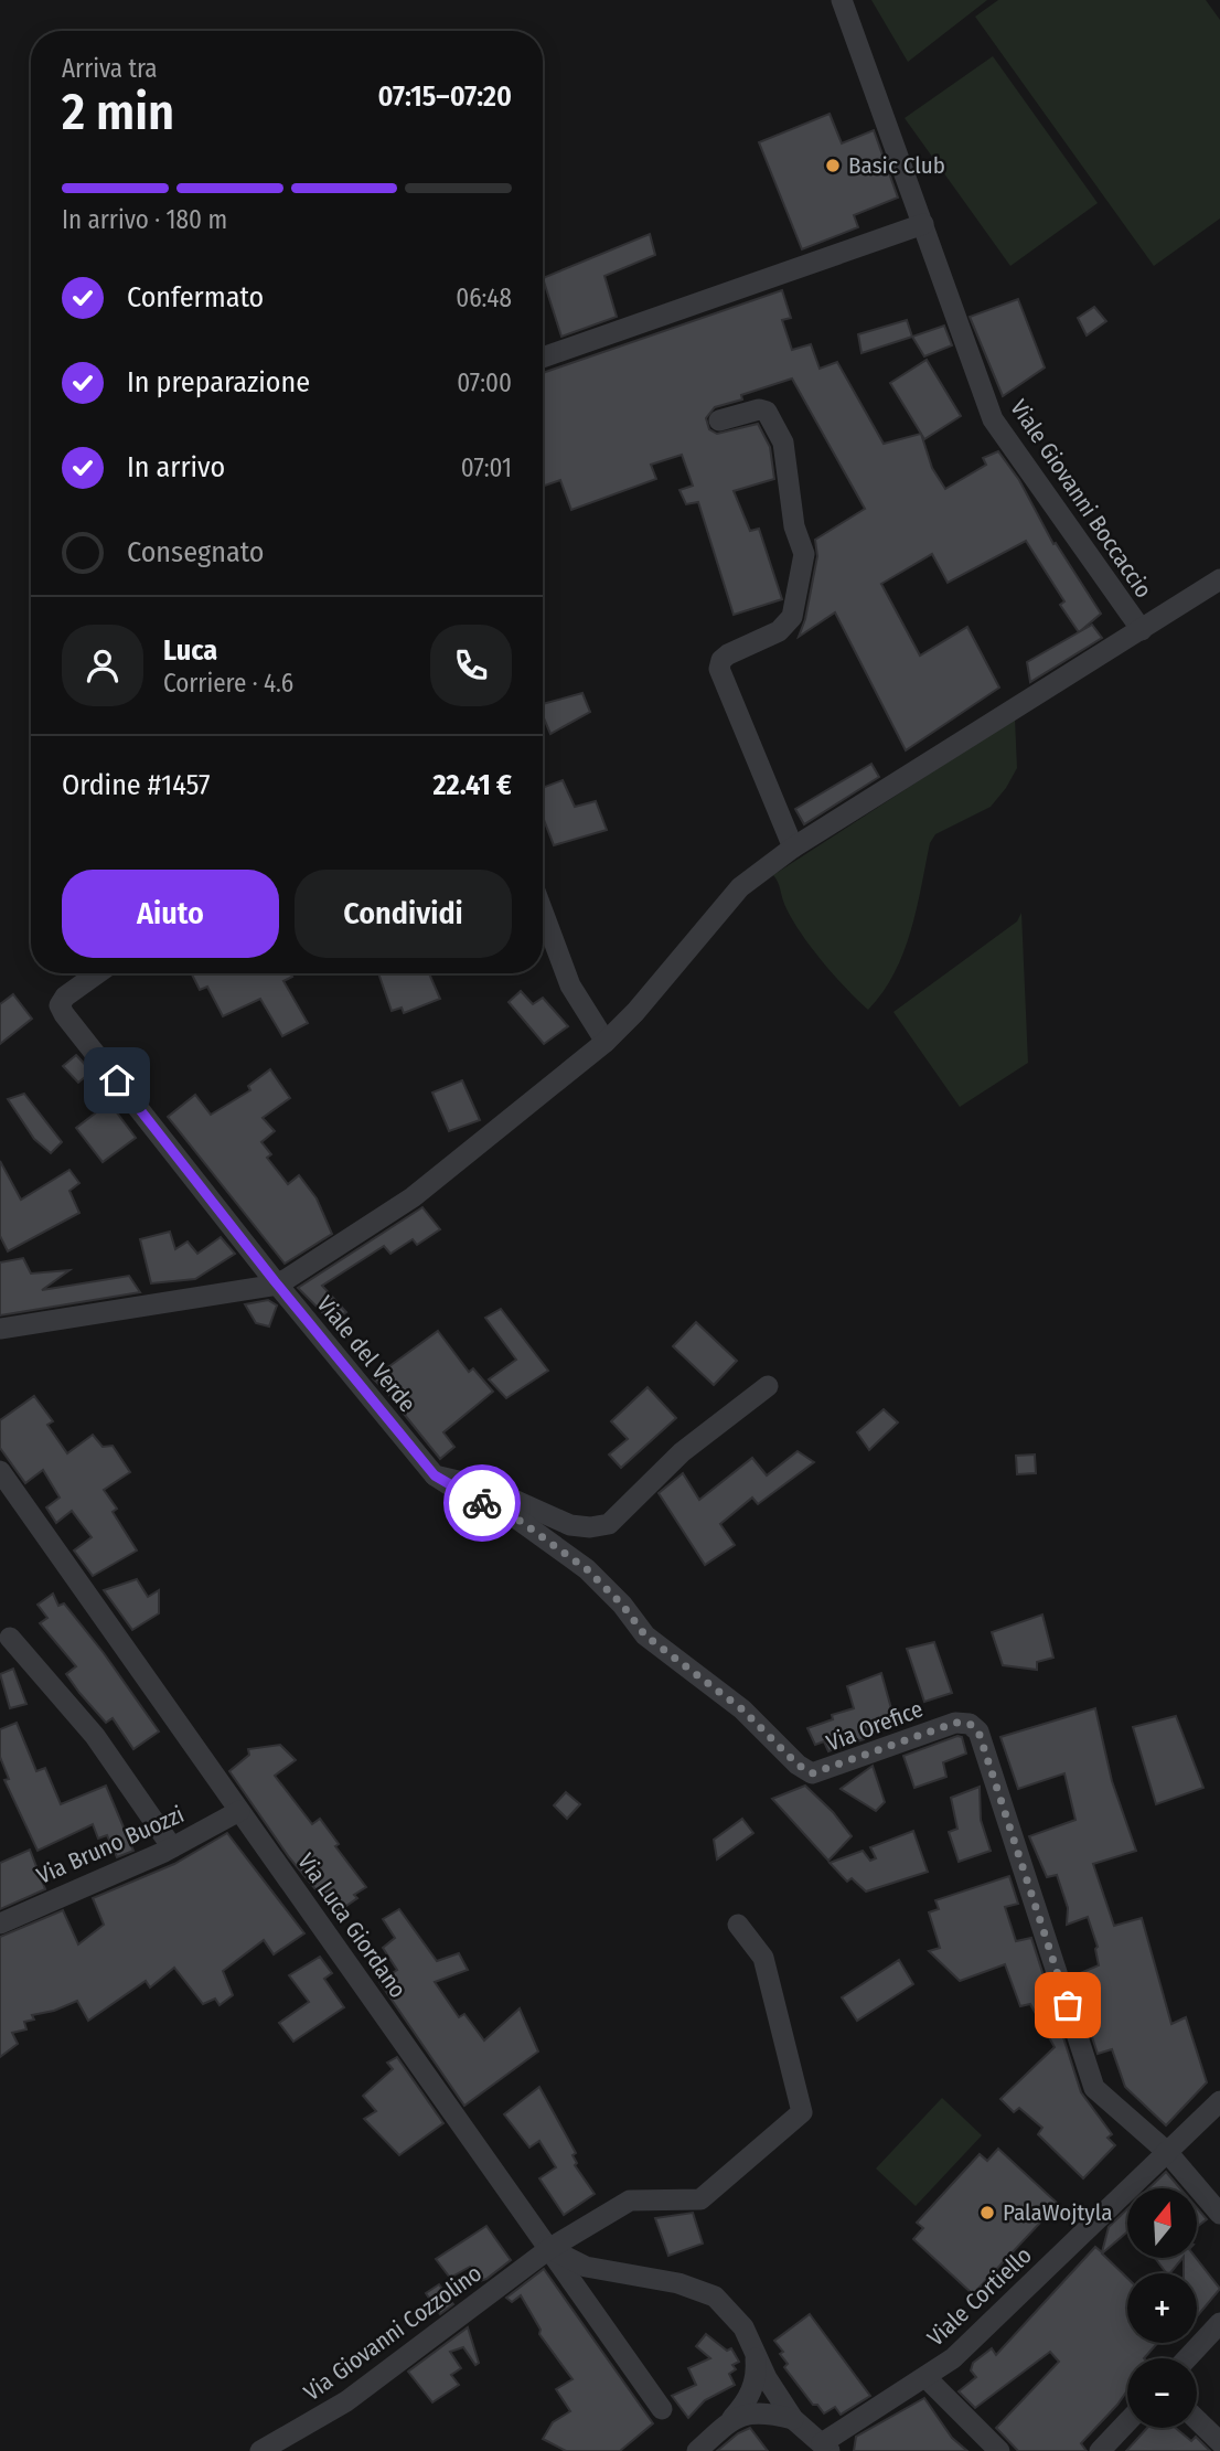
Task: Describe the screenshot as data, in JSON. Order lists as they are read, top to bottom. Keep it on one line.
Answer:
{"streets":{"street":["Viale Giovanni Boccaccio","Viale del Verde","Via Orefice","Via Bruno Buozzi","Via Luca Giordano","Viale Cortiello","Via Giovanni Cozzolino"]},"crossings":[["Viale del Verde","Via Orefice"],["Via Orefice","Viale Cortiello"],["Via Bruno Buozzi","Via Luca Giordano"],["Via Luca Giordano","Via Giovanni Cozzolino"]],"places":["Basic Club","PalaWojtyla"],"north":"top","page":{"heading":["2 min","Arriva tra","07:15–07:20"],"panel":["Luca","Corriere · 4.6","Ordine #1457","22.41 €"],"bar":"In arrivo · 180 m","list":[["Confermato","06:48"],["In preparazione","07:00"],["In arrivo","07:01"],"Consegnato"],"buttons":["Aiuto","Condividi"],"map_buttons":["+","−"]}}
